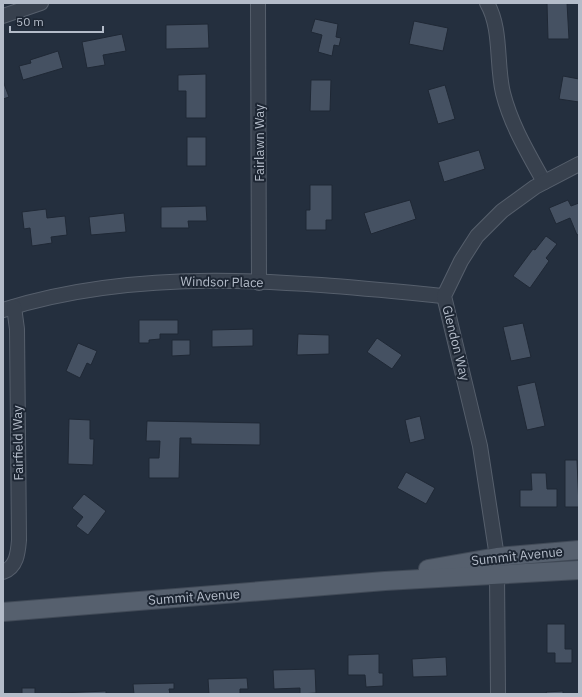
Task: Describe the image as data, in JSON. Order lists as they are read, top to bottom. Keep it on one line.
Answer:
{"streets":{"main road":["Summit Avenue"],"street":["Fairlawn Way","Windsor Place","Glendon Way","Fairfield Way"]},"crossings":[["Fairlawn Way","Windsor Place"],["Windsor Place","Glendon Way"],["Windsor Place","Fairfield Way"],["Glendon Way","Summit Avenue"]],"scale_bar":"50 m"}
